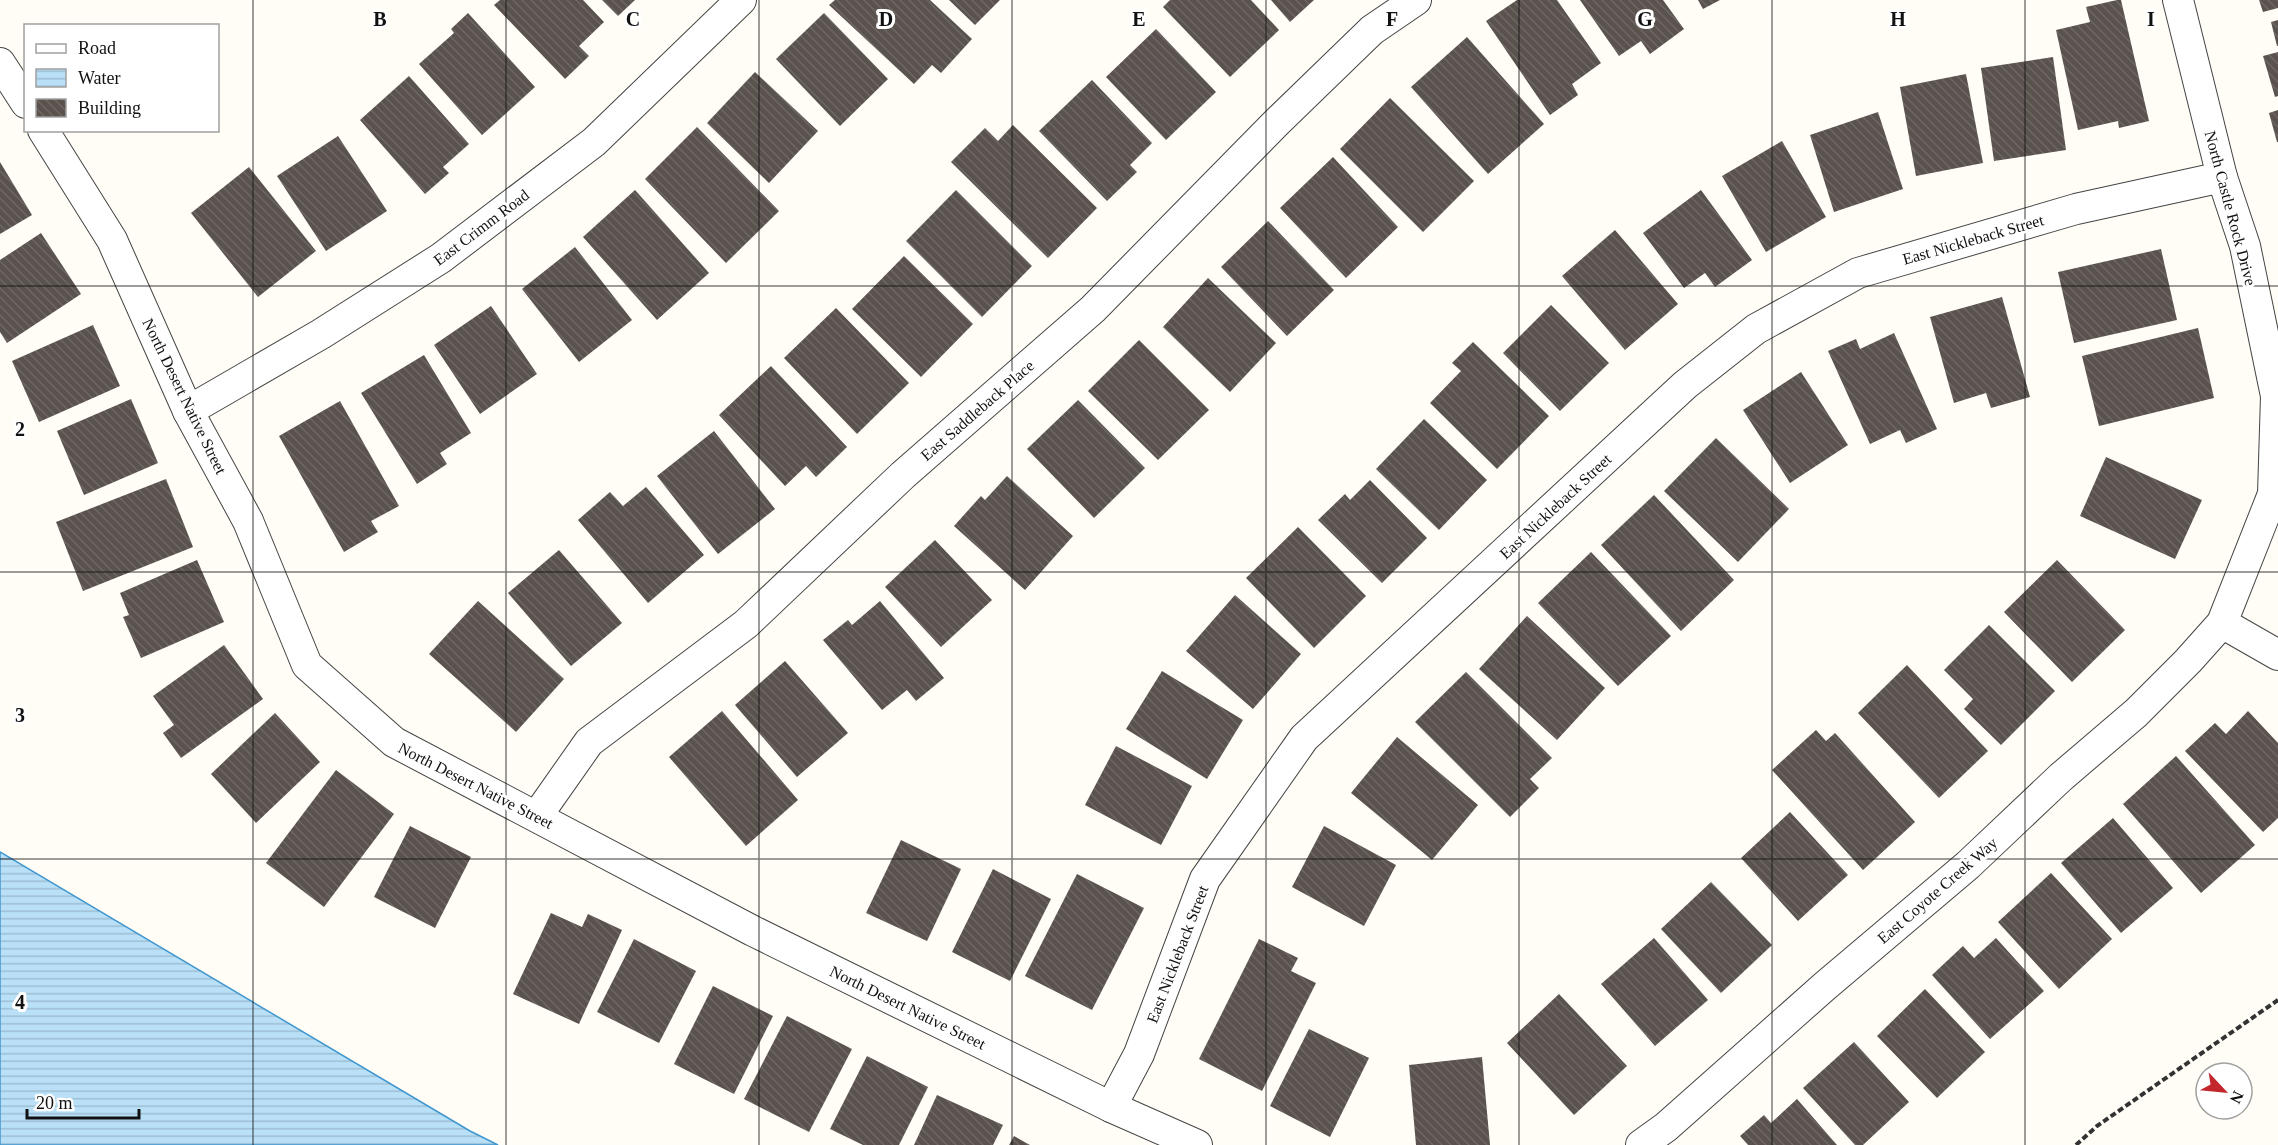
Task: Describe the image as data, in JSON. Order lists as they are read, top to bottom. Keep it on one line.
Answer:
{"streets":{"street":["North Castle Rock Drive","East Crimm Road","East Nickleback Street","North Desert Native Street","East Saddleback Place","East Coyote Creek Way"]},"crossings":[["North Castle Rock Drive","East Nickleback Street"],["North Castle Rock Drive","East Coyote Creek Way"],["East Crimm Road","North Desert Native Street"],["East Nickleback Street","North Desert Native Street"],["North Desert Native Street","East Saddleback Place"]],"legend":["Road","Water","Building"],"scale_bar":"20 m","north":"bottom right","grid":{"columns":["B","C","D","E","F","G","H","I"],"rows":["2","3","4"]}}
